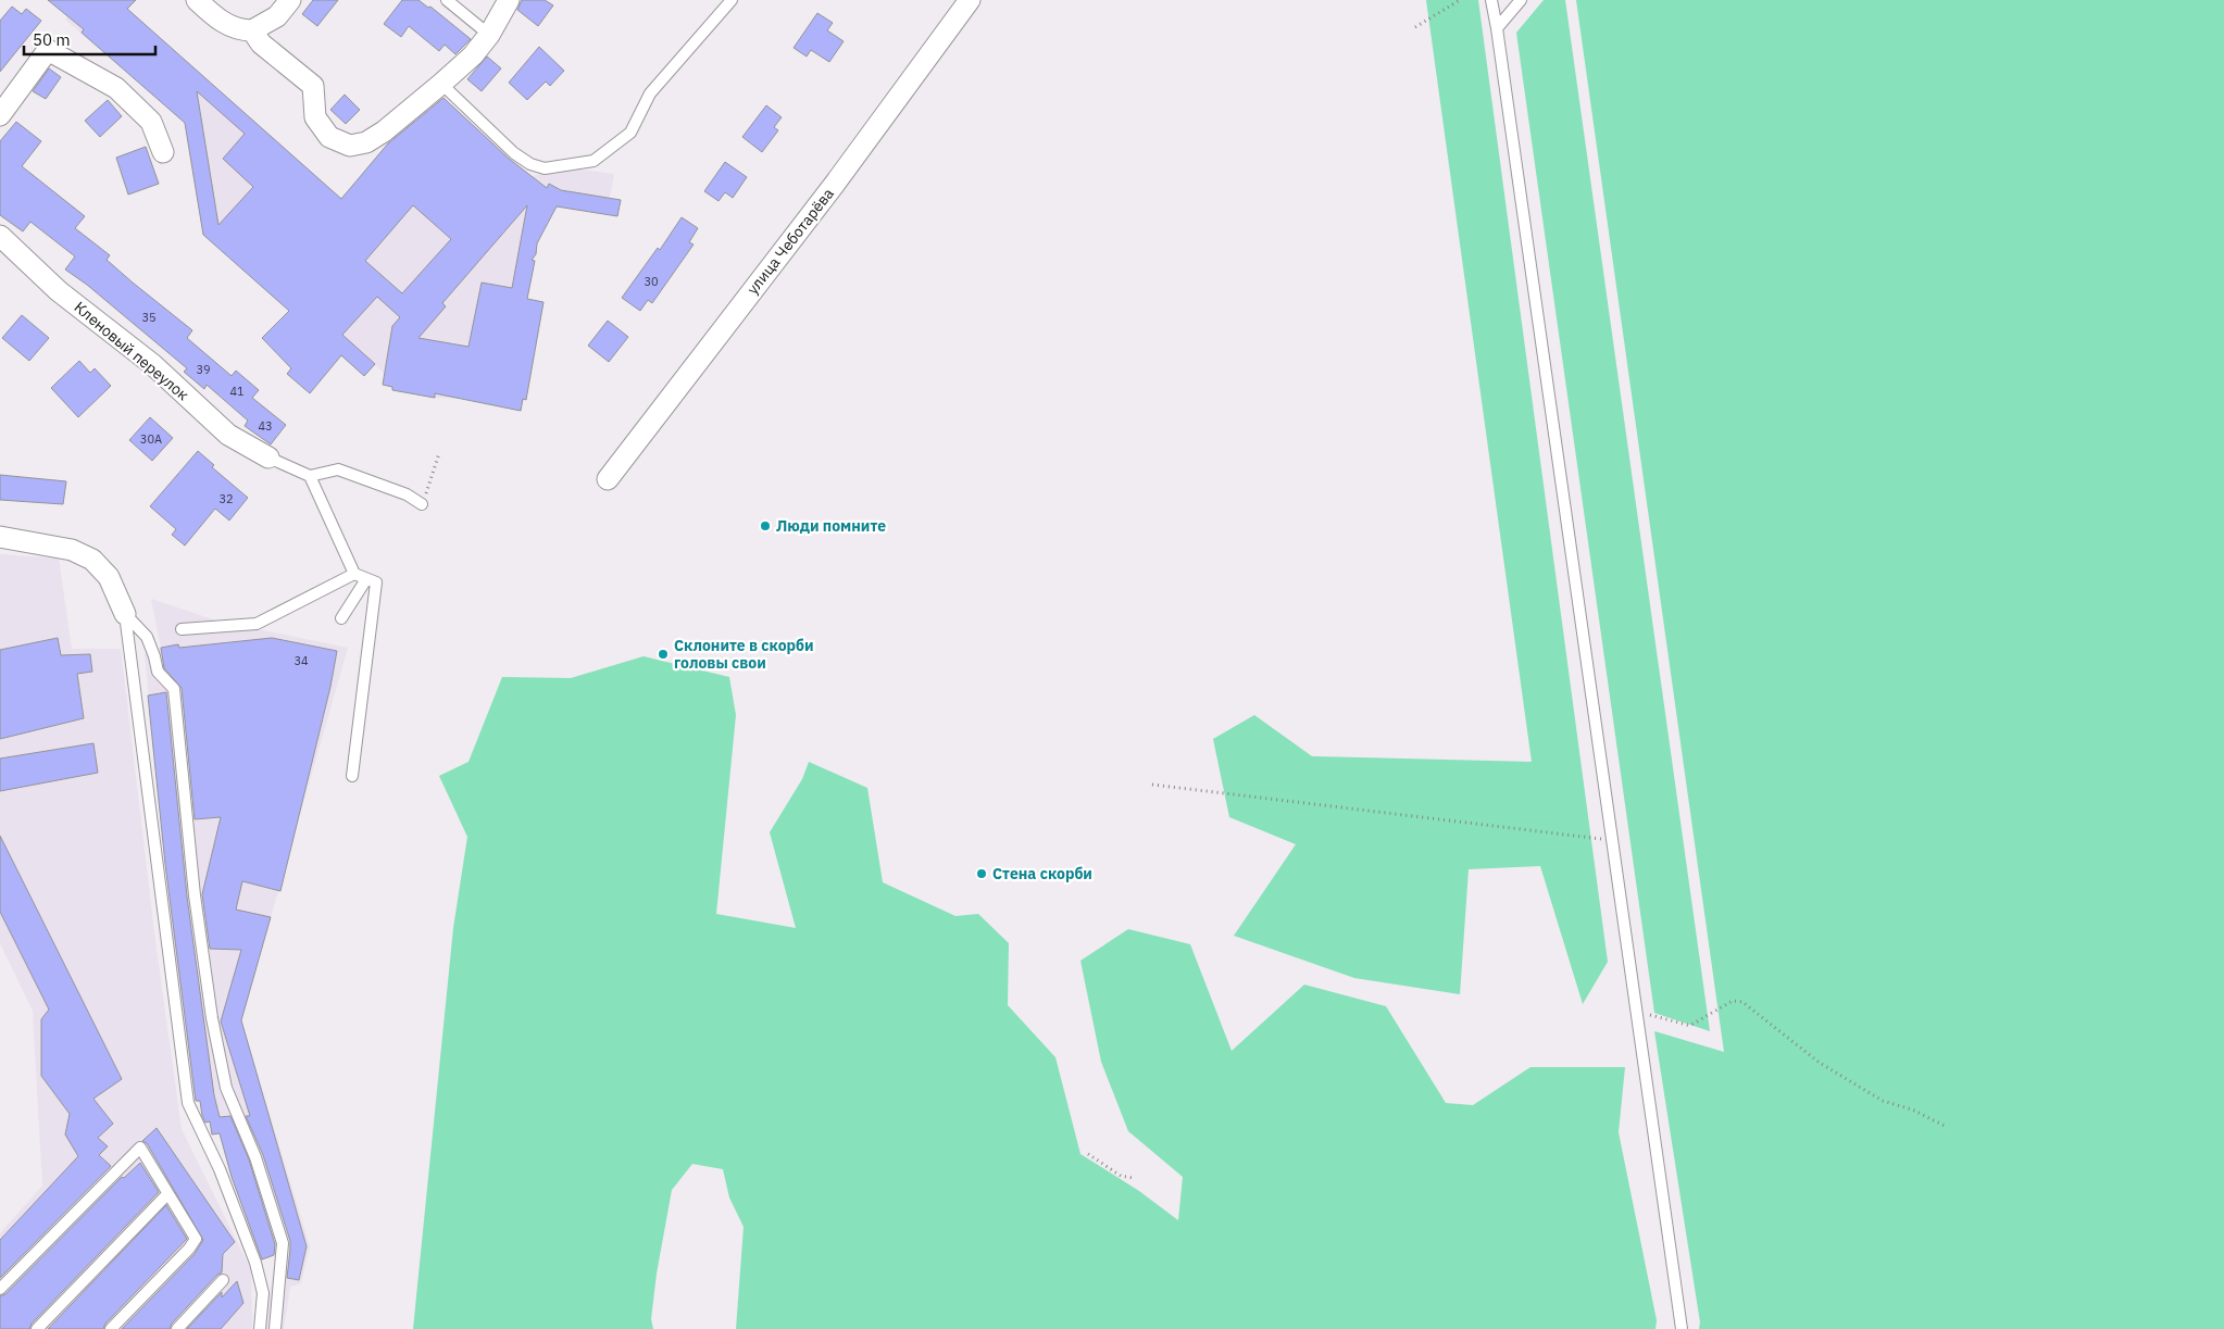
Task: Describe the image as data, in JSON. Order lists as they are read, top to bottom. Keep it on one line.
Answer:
{"streets":{"street":["улица Чеботарёва","Кленовый переулок"]},"places":["Люди помните","Склоните в скорби головы свои","Стена скорби"],"house_numbers":["30","35","39","41","43","30А","32","34"],"scale_bar":"50 m"}
